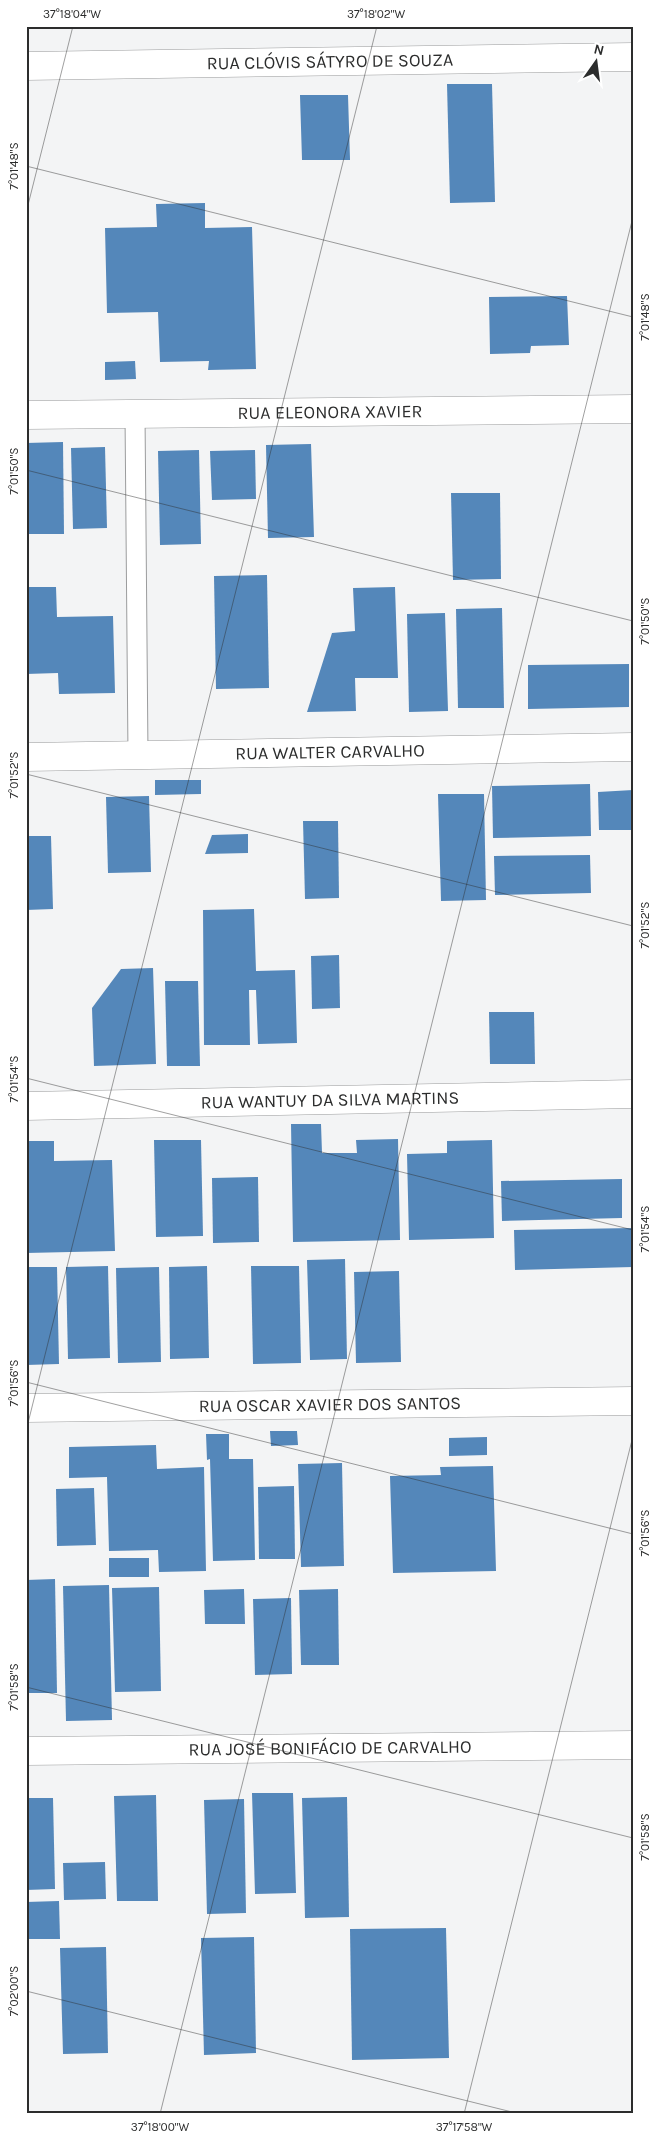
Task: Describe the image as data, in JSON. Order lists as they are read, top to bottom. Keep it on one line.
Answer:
{"streets":{"street":["RUA CLÓVIS SÁTYRO DE SOUZA","RUA ELEONORA XAVIER","RUA WALTER CARVALHO","RUA WANTUY DA SILVA MARTINS","RUA OSCAR XAVIER DOS SANTOS","RUA JOSÉ BONIFÁCIO DE CARVALHO"]},"north":"top","coordinates":["37°18'04\"W","37°18'02\"W","7°01'48\"S","7°01'50\"S","7°01'52\"S","7°01'54\"S","7°01'56\"S","7°01'58\"S","7°02'00\"S","37°18'00\"W","37°17'58\"W"]}
